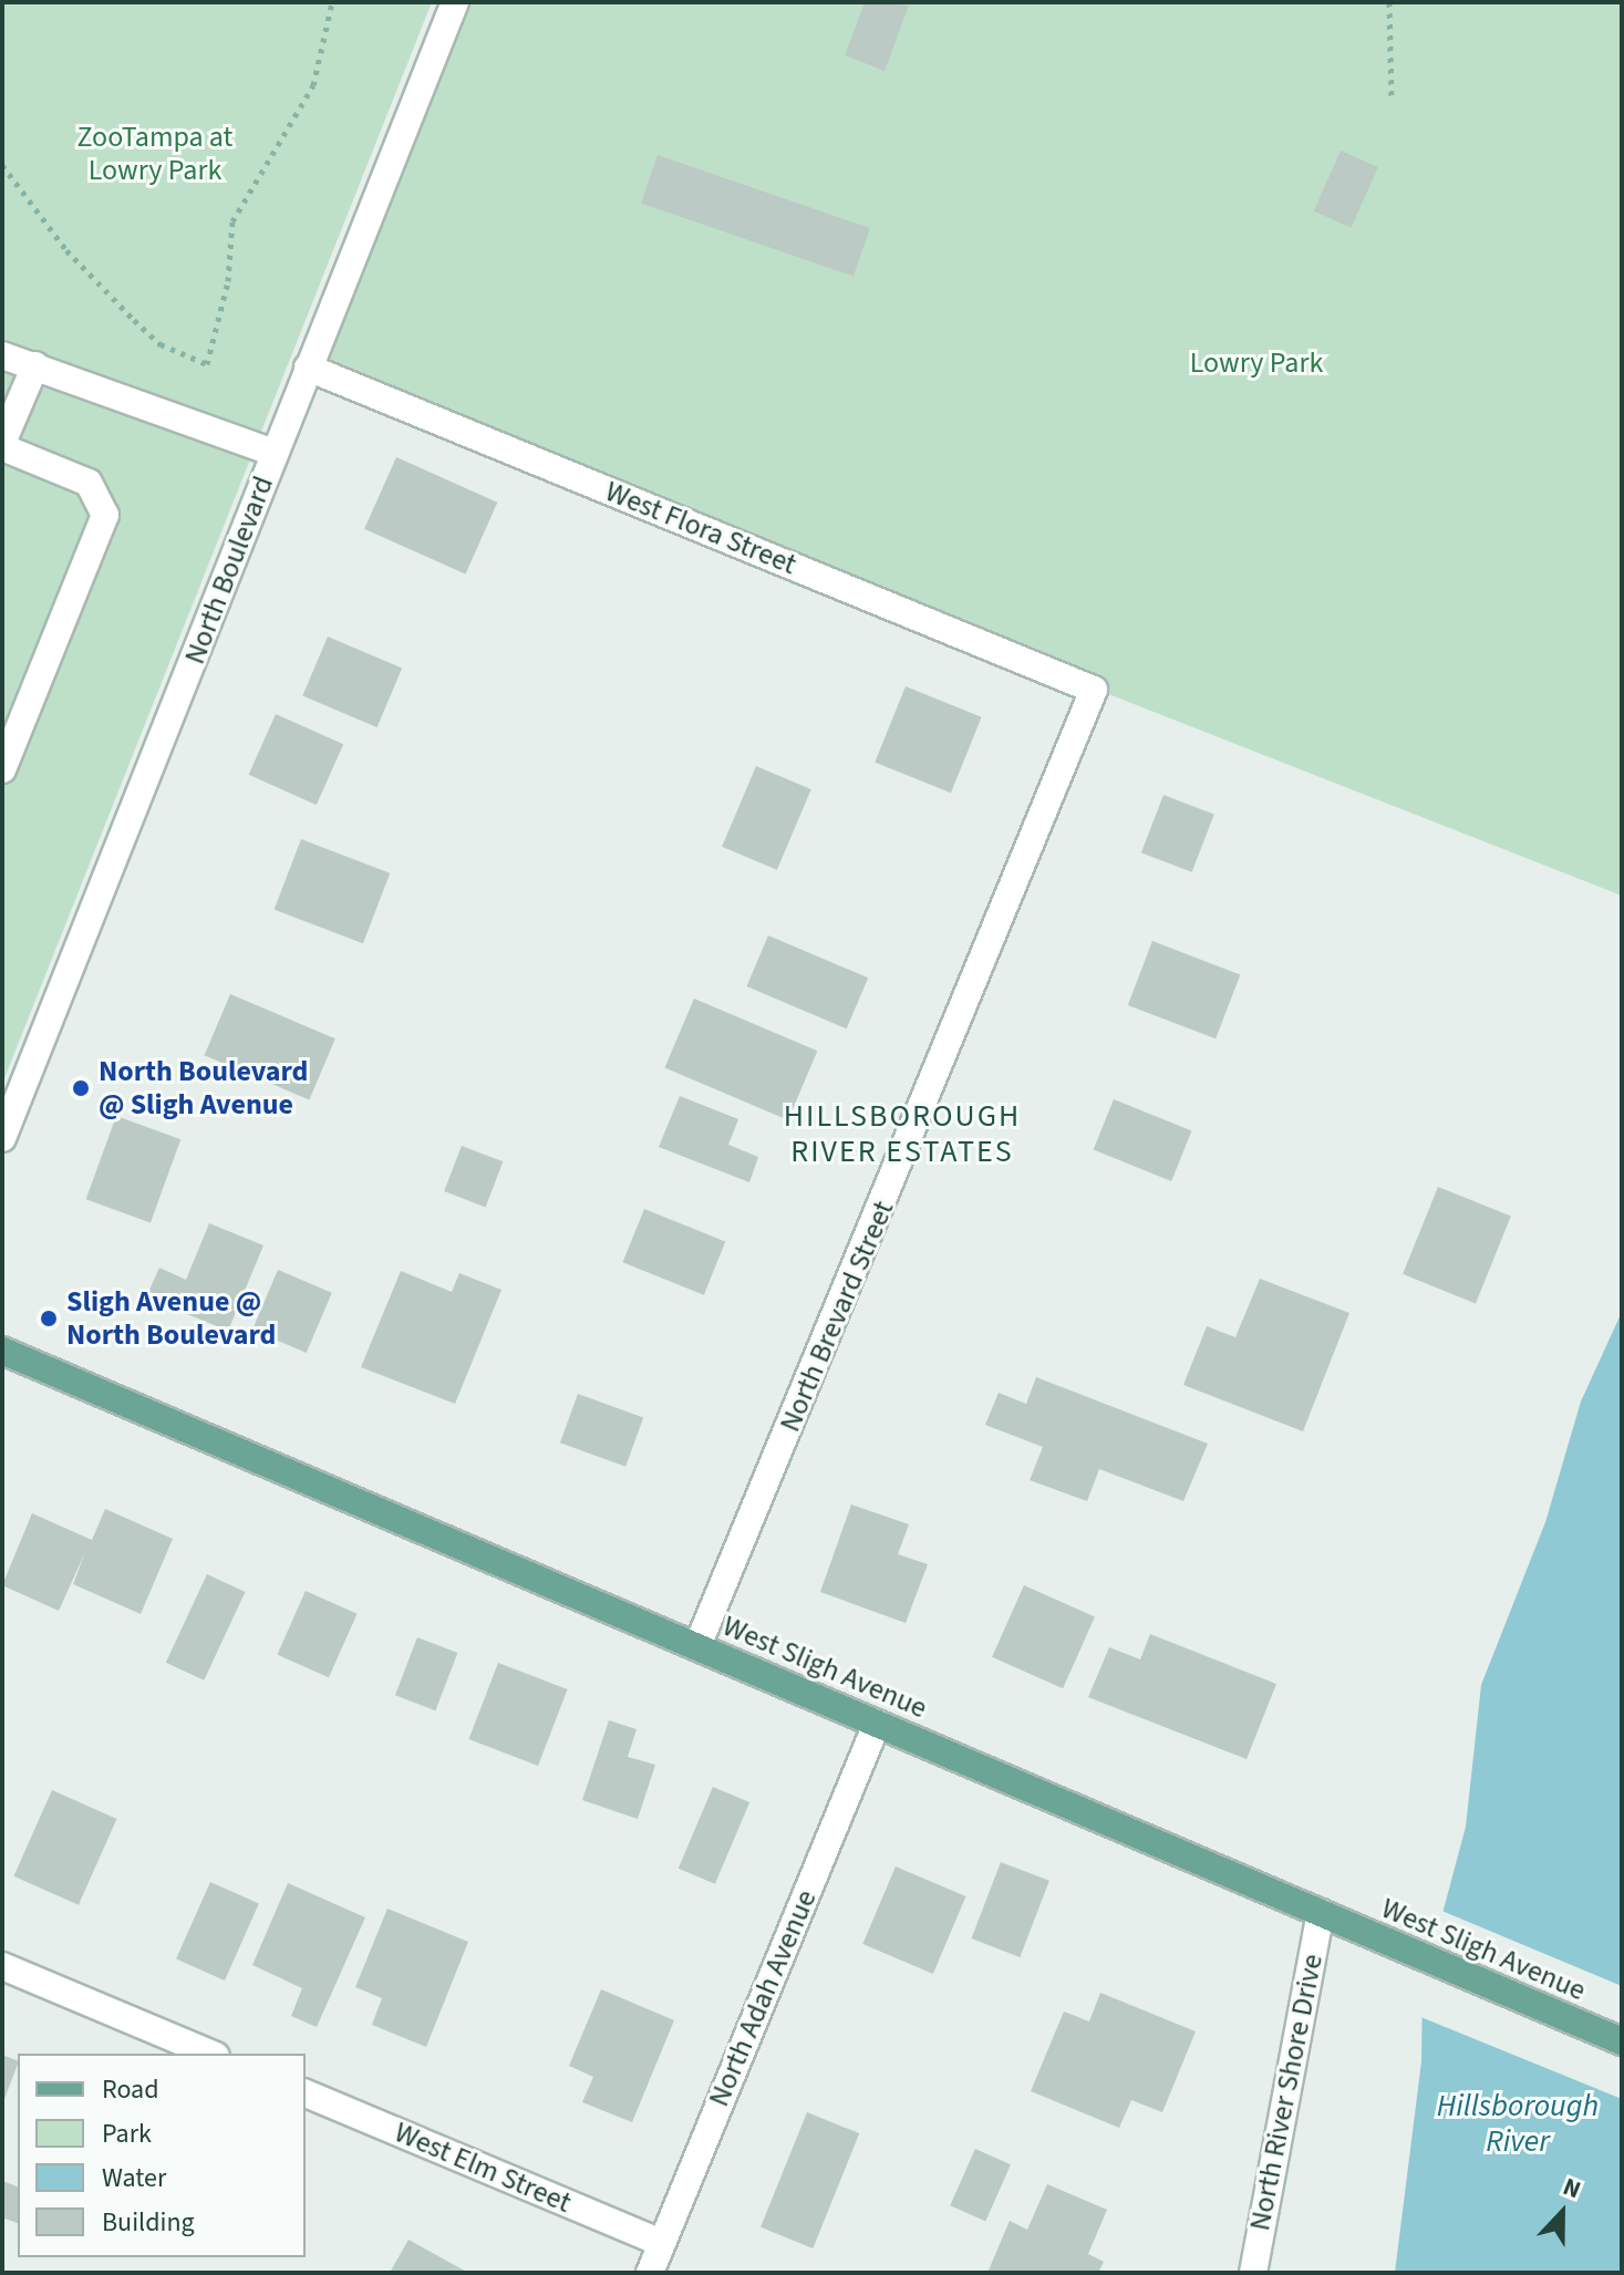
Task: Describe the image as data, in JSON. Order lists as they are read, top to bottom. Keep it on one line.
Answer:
{"streets":{"main road":["West Sligh Avenue"],"street":["West Flora Street","North Boulevard","North Brevard Street","North Adah Avenue","North River Shore Drive","West Elm Street"]},"crossings":[["West Flora Street","North Boulevard"],["West Flora Street","North Brevard Street"],["North Brevard Street","West Sligh Avenue"],["West Sligh Avenue","North Adah Avenue"],["West Sligh Avenue","North River Shore Drive"],["North Adah Avenue","West Elm Street"]],"districts":["HILLSBOROUGH RIVER ESTATES"],"water":["Hillsborough River"],"parks":["ZooTampa at Lowry Park","Lowry Park"],"places":["North Boulevard @ Sligh Avenue","Sligh Avenue @ North Boulevard"],"legend":["Road","Park","Water","Building"],"north":"top"}
